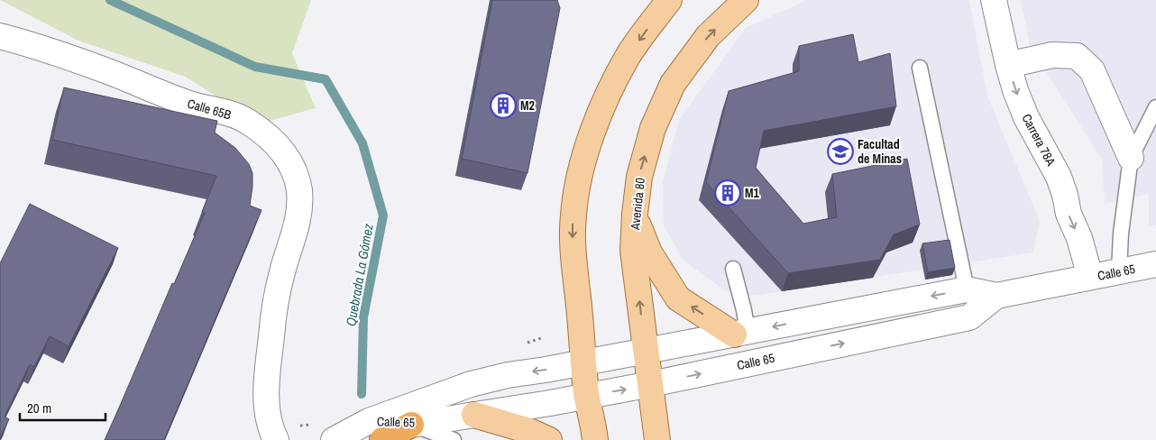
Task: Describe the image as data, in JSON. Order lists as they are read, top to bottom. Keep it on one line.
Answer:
{"streets":{"main road":["Calle 65B","Carrera 78A","Avenida 80","Calle 65"]},"crossings":[["Carrera 78A","Calle 65"],["Avenida 80","Calle 65"]],"one_way":["Carrera 78A"],"water":["Quebrada La Gómez"],"places":{"building":["M2","M1"],"school or university":["Facultad de Minas"]},"scale_bar":"20 m"}
